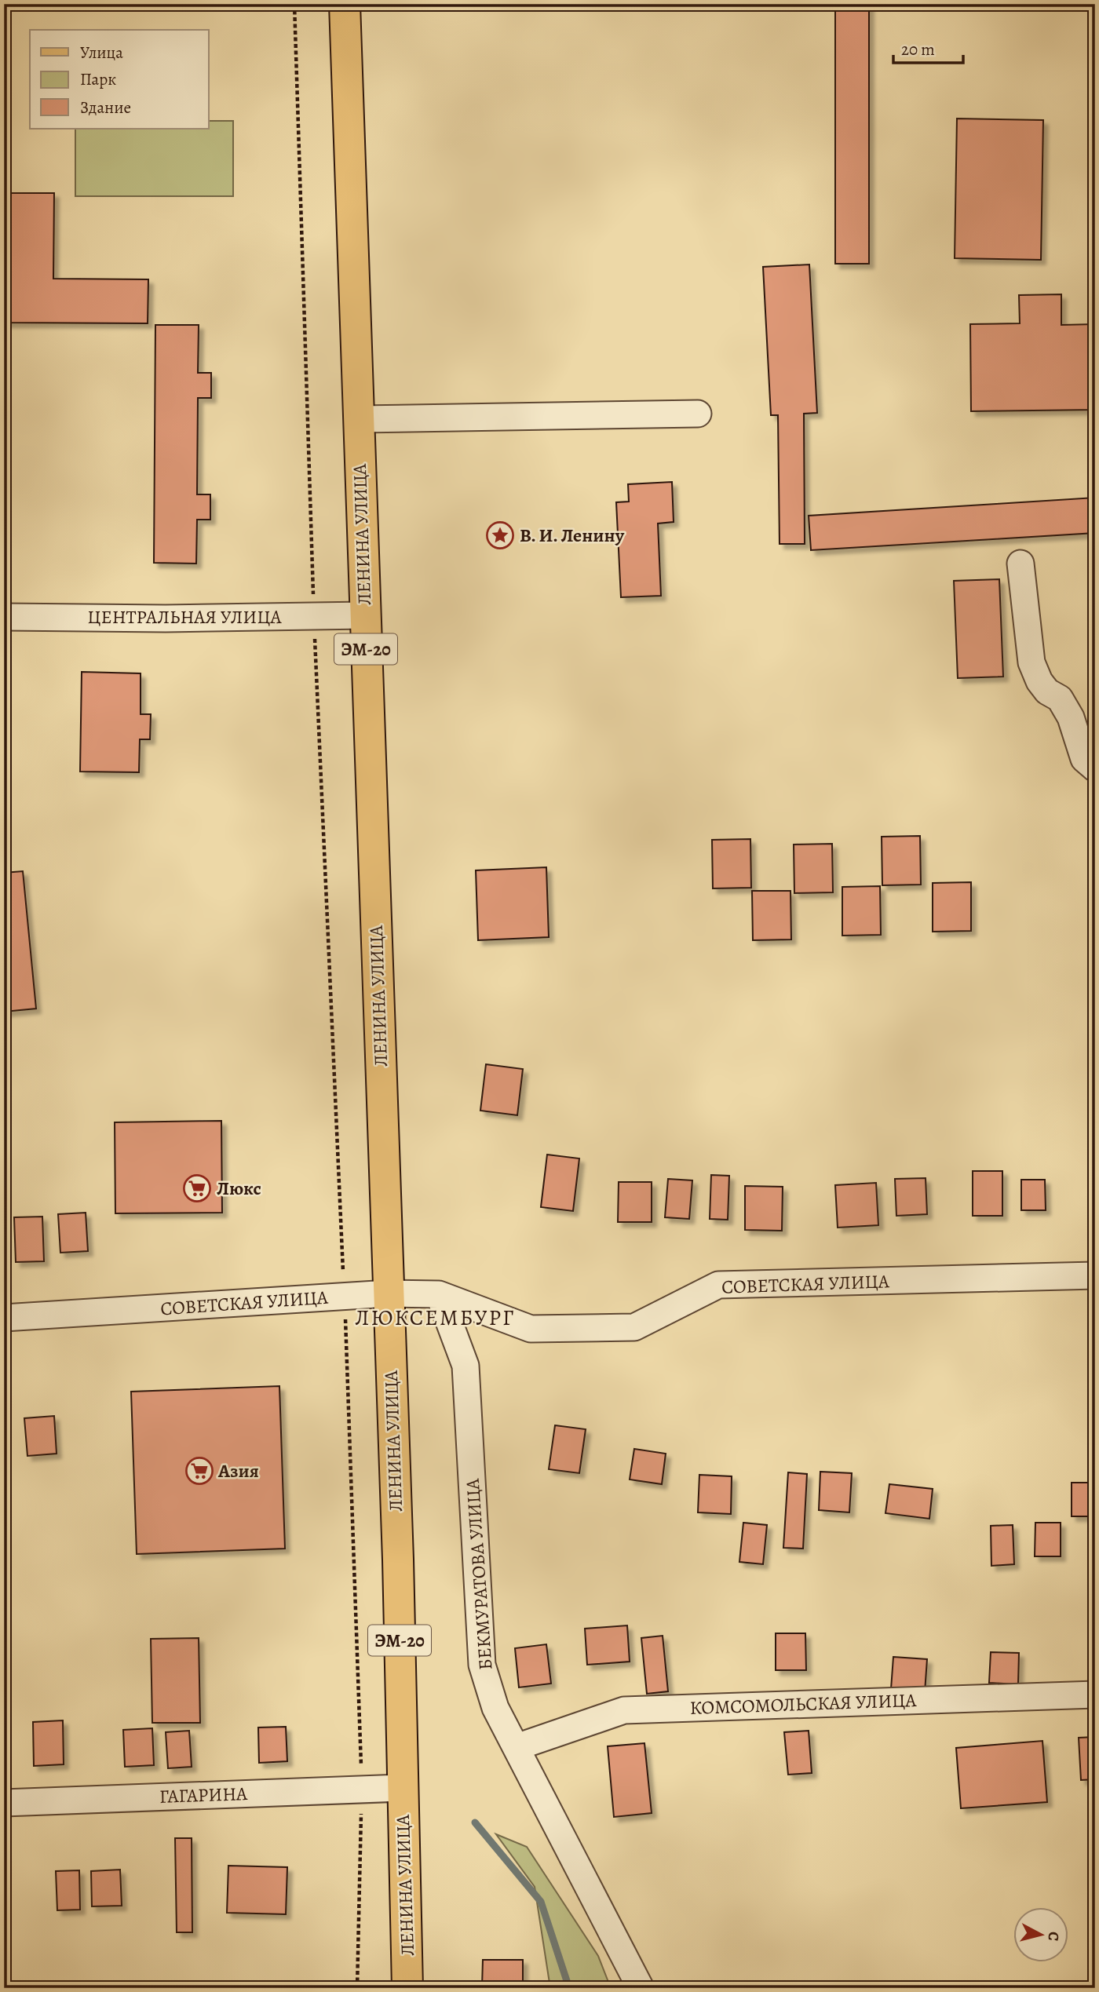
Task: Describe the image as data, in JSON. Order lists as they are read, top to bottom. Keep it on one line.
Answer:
{"streets":{"main road":["ЛЕНИНА УЛИЦА","ЭМ-20"],"street":["ЦЕНТРАЛЬНАЯ УЛИЦА","СОВЕТСКАЯ УЛИЦА","БЕКМУРАТОВА УЛИЦА","КОМСОМОЛЬСКАЯ УЛИЦА","ГАГАРИНА"]},"crossings":[["ЛЕНИНА УЛИЦА","ЦЕНТРАЛЬНАЯ УЛИЦА"],["ЛЕНИНА УЛИЦА","СОВЕТСКАЯ УЛИЦА"],["ЛЕНИНА УЛИЦА","ГАГАРИНА"],["СОВЕТСКАЯ УЛИЦА","БЕКМУРАТОВА УЛИЦА"],["БЕКМУРАТОВА УЛИЦА","КОМСОМОЛЬСКАЯ УЛИЦА"]],"districts":["ЛЮКСЕМБУРГ"],"places":{"place":["В. И. Ленину"],"supermarket":["Люкс","Азия"]},"legend":["Улица","Парк","Здание"],"scale_bar":"20 m","north":"right"}
